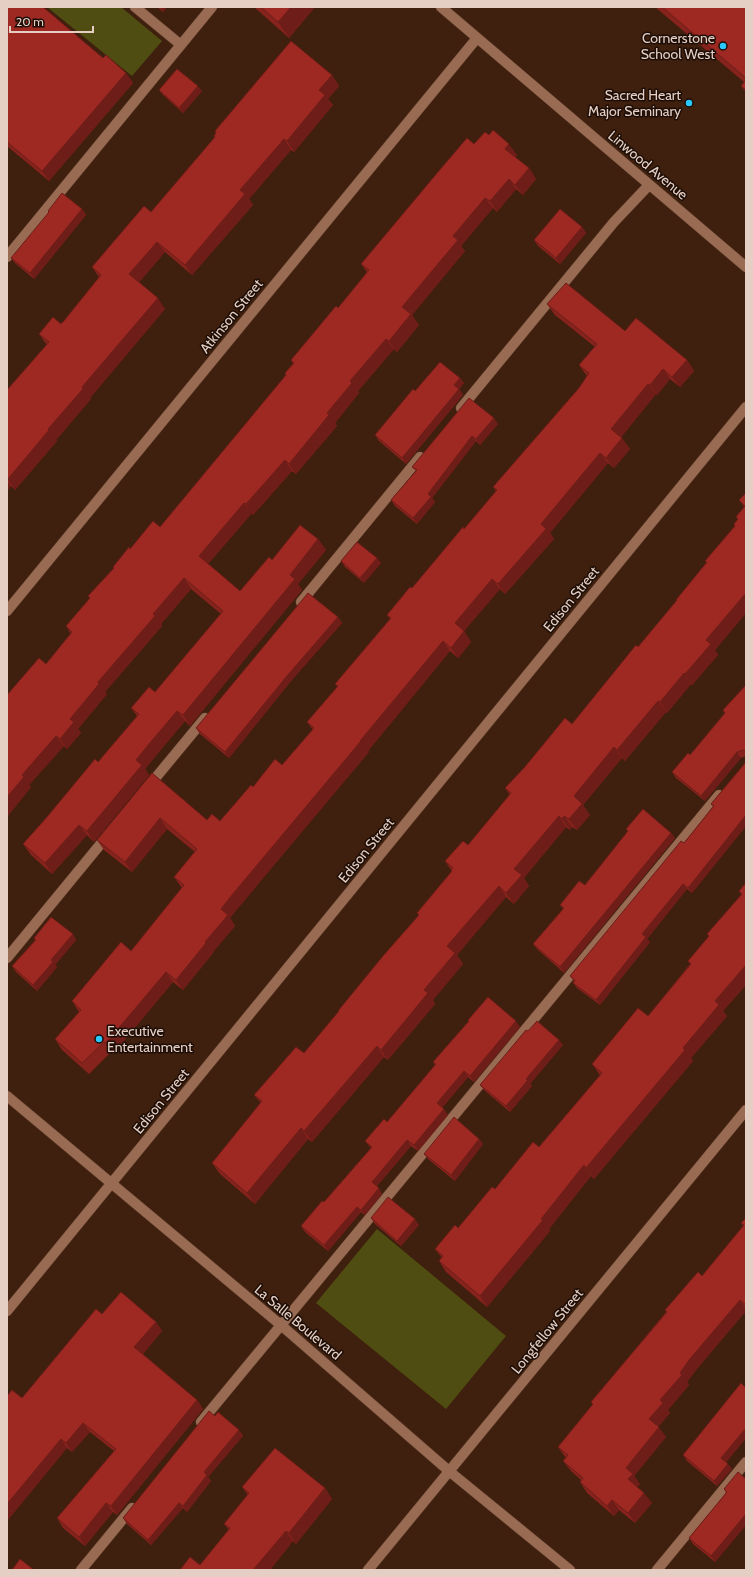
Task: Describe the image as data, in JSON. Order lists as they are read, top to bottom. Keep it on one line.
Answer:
{"streets":{"street":["Linwood Avenue","Atkinson Street","Edison Street","La Salle Boulevard","Longfellow Street"]},"crossings":[["Linwood Avenue","Atkinson Street"],["Edison Street","La Salle Boulevard"],["La Salle Boulevard","Longfellow Street"]],"places":["Cornerstone School West","Sacred Heart Major Seminary","Executive Entertainment"],"scale_bar":"20 m"}
